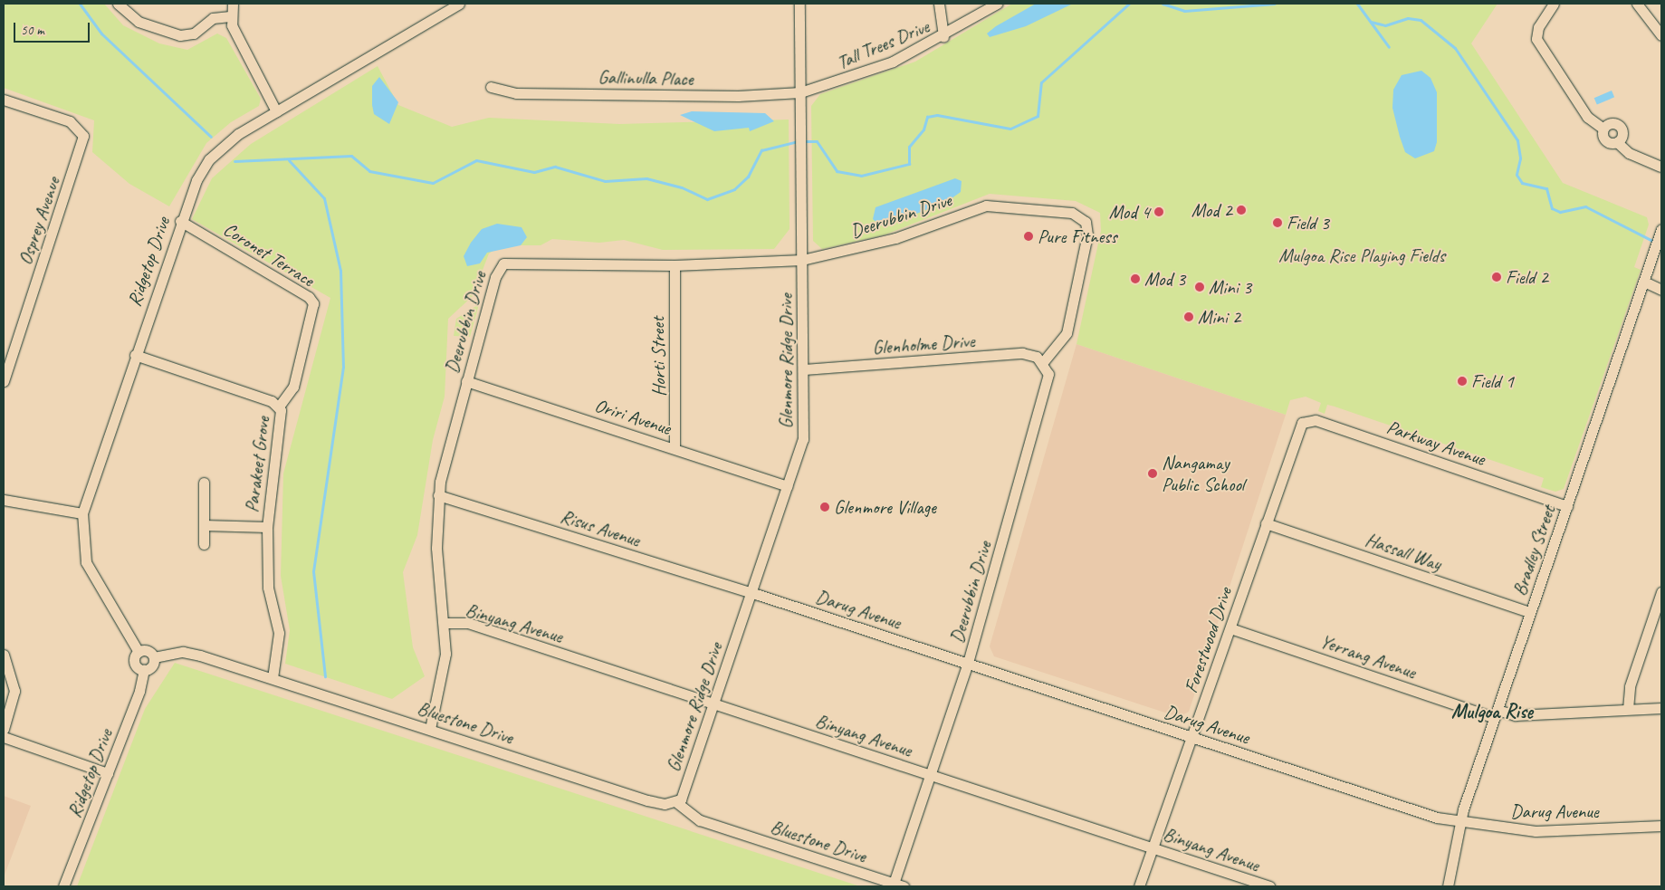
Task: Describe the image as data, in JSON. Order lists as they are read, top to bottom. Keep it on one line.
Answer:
{"streets":{"street":["Tall Trees Drive","Gallinulla Place","Deerubbin Drive","Osprey Avenue","Coronet Terrace","Ridgetop Drive","Glenholme Drive","Horti Street","Glenmore Ridge Drive","Oriri Avenue","Parkway Avenue","Parakeet Grove","Risus Avenue","Bradley Street","Hassall Way","Darug Avenue","Binyang Avenue","Forestwood Drive","Yerrang Avenue","Bluestone Drive"]},"crossings":[["Tall Trees Drive","Gallinulla Place"],["Tall Trees Drive","Glenmore Ridge Drive"],["Gallinulla Place","Glenmore Ridge Drive"],["Deerubbin Drive","Glenholme Drive"],["Deerubbin Drive","Horti Street"],["Deerubbin Drive","Glenmore Ridge Drive"],["Deerubbin Drive","Oriri Avenue"],["Deerubbin Drive","Risus Avenue"],["Deerubbin Drive","Darug Avenue"],["Deerubbin Drive","Binyang Avenue"],["Deerubbin Drive","Bluestone Drive"],["Coronet Terrace","Ridgetop Drive"],["Coronet Terrace","Parakeet Grove"],["Ridgetop Drive","Parakeet Grove"],["Ridgetop Drive","Bluestone Drive"],["Glenholme Drive","Glenmore Ridge Drive"],["Horti Street","Oriri Avenue"],["Glenmore Ridge Drive","Oriri Avenue"],["Glenmore Ridge Drive","Risus Avenue"],["Glenmore Ridge Drive","Darug Avenue"],["Glenmore Ridge Drive","Binyang Avenue"],["Glenmore Ridge Drive","Bluestone Drive"],["Parkway Avenue","Bradley Street"],["Parkway Avenue","Forestwood Drive"],["Parakeet Grove","Bluestone Drive"],["Risus Avenue","Darug Avenue"],["Bradley Street","Hassall Way"],["Bradley Street","Darug Avenue"],["Bradley Street","Yerrang Avenue"],["Hassall Way","Forestwood Drive"],["Darug Avenue","Forestwood Drive"],["Binyang Avenue","Forestwood Drive"],["Forestwood Drive","Yerrang Avenue"]],"districts":["Mulgoa Rise"],"parks":["Mulgoa Rise Playing Fields"],"places":["Mod 2","Mod 4","Field 3","Pure Fitness","Field 2","Mod 3","Mini 3","Mini 2","Field 1","Nangamay Public School","Glenmore Village"],"scale_bar":"50 m"}
